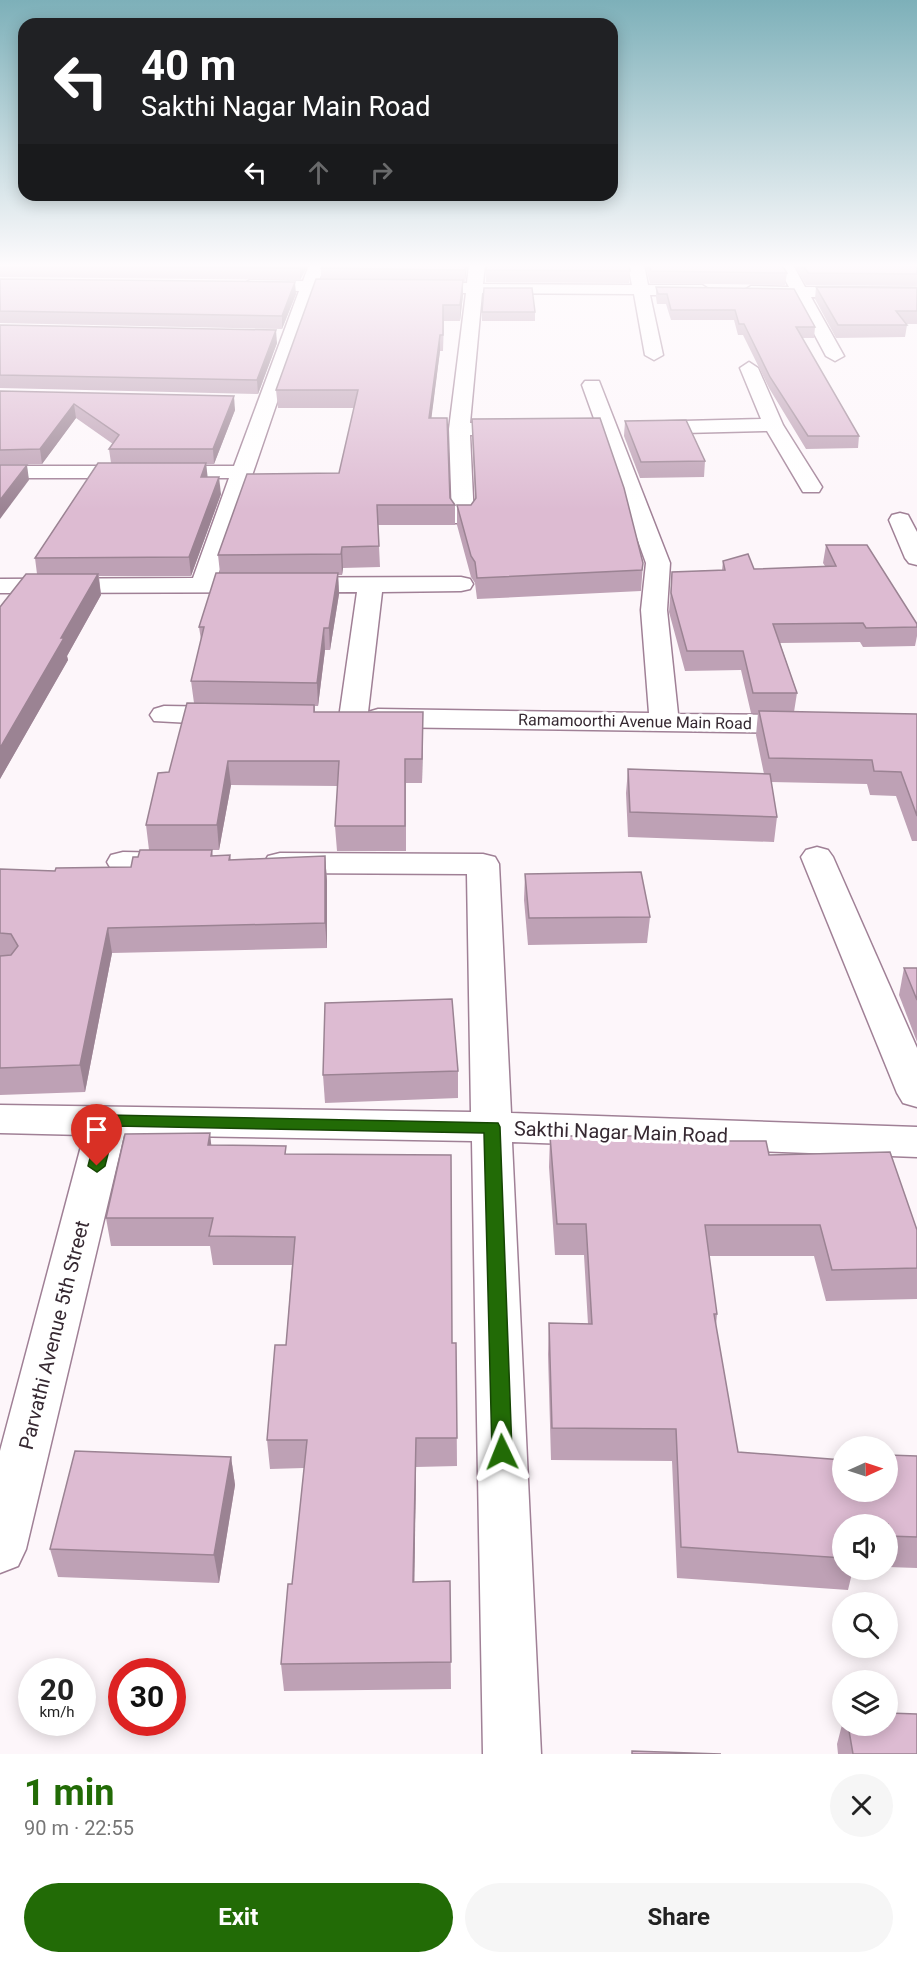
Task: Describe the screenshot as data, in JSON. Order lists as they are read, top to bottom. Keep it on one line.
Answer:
{"streets":{"street":["Ramamoorthi Avenue Main Road","Sakthi Nagar Main Road","Parvathi Avenue 5th Street"]},"crossings":[["Sakthi Nagar Main Road","Parvathi Avenue 5th Street"]],"north":"right","page":{"turn":["40 m","Sakthi Nagar Main Road"],"speed":"20 km/h","limit":"30","heading":["1 min","90 m · 22:55"],"buttons":["Exit","Share"]}}
